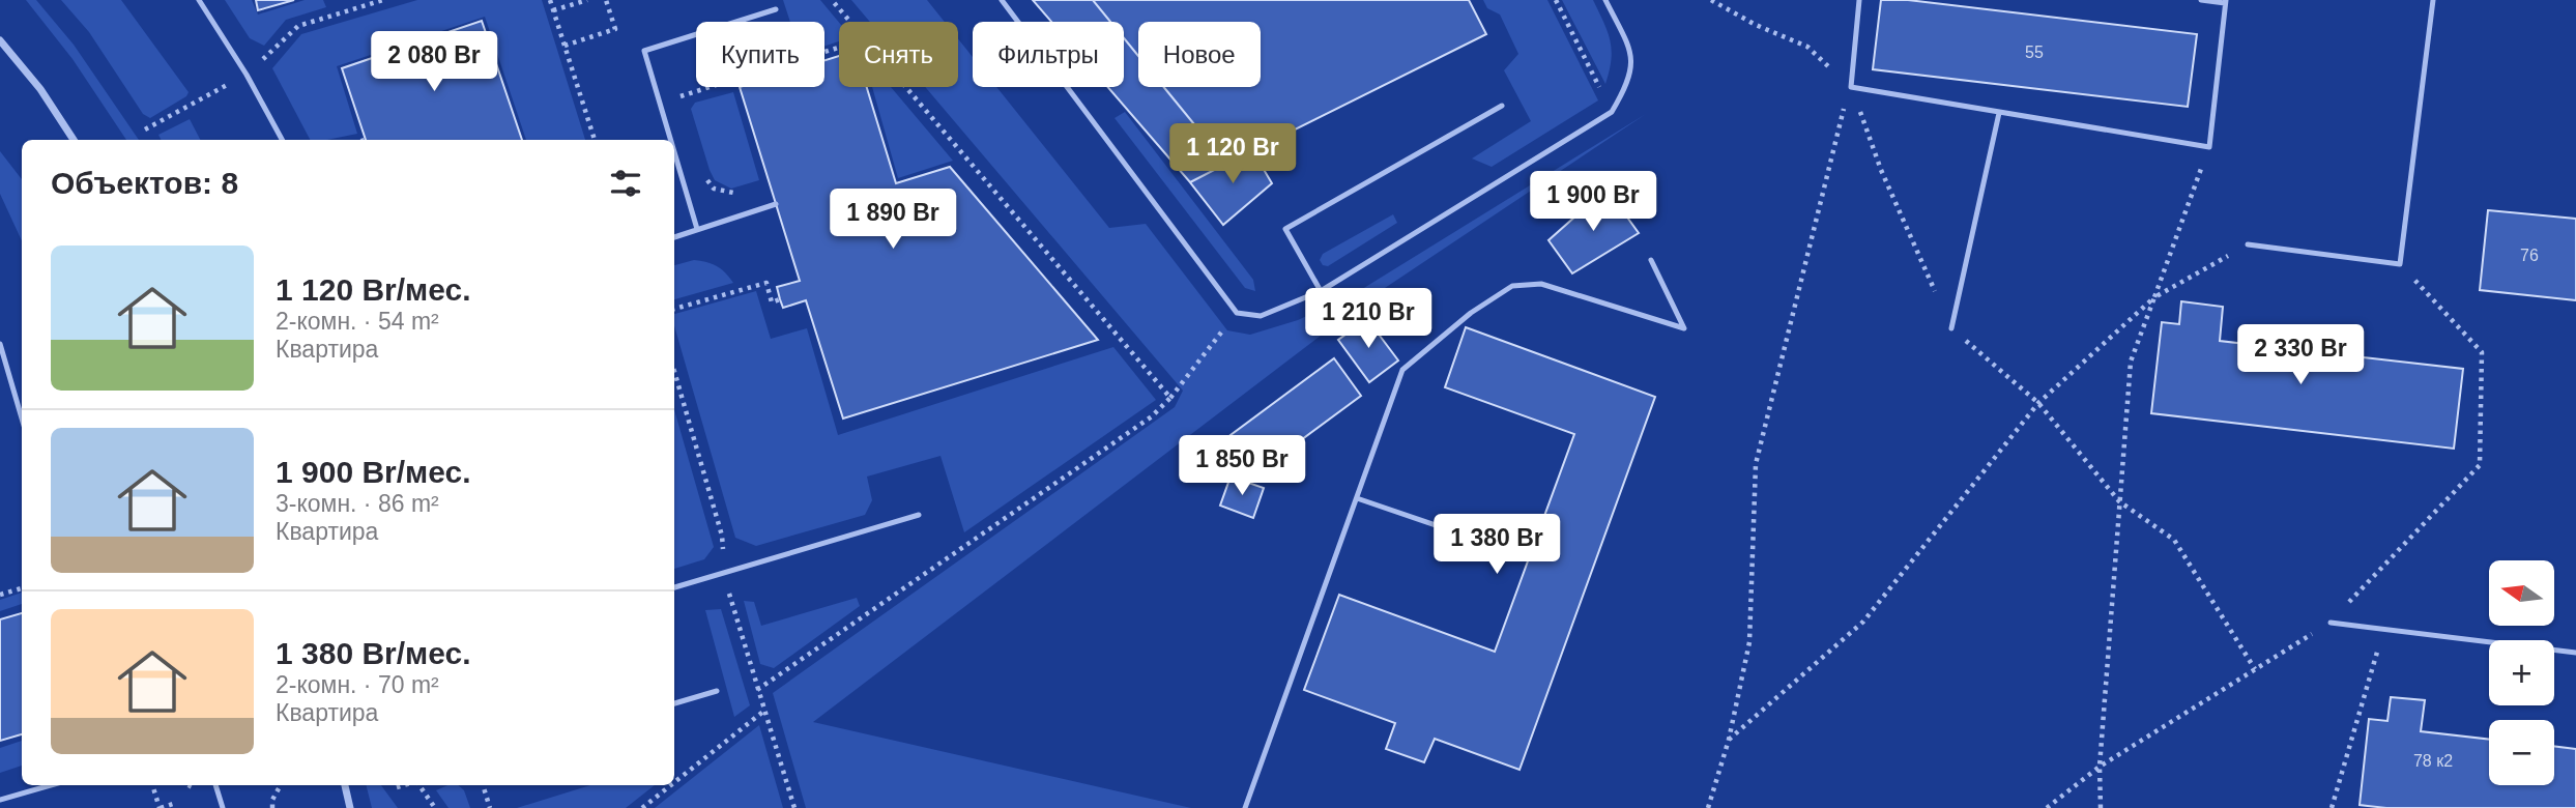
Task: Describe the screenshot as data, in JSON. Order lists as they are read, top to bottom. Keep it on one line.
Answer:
{"house_numbers":["55","76","78 к2"],"north":"left","page":{"chip":["Купить","Снять","Фильтры","Новое"],"price":["2 080 Br","1 120 Br","1 900 Br","1 890 Br","1 210 Br","2 330 Br","1 850 Br","1 380 Br"],"heading":"Объектов: 8","list":[{"name":"1 120 Br/мес.","note":"2-комн. · 54 m² · Квартира"},{"name":"1 900 Br/мес.","note":"3-комн. · 86 m² · Квартира"},{"name":"1 380 Br/мес.","note":"2-комн. · 70 m² · Квартира"}],"map_buttons":["+","−"]}}
